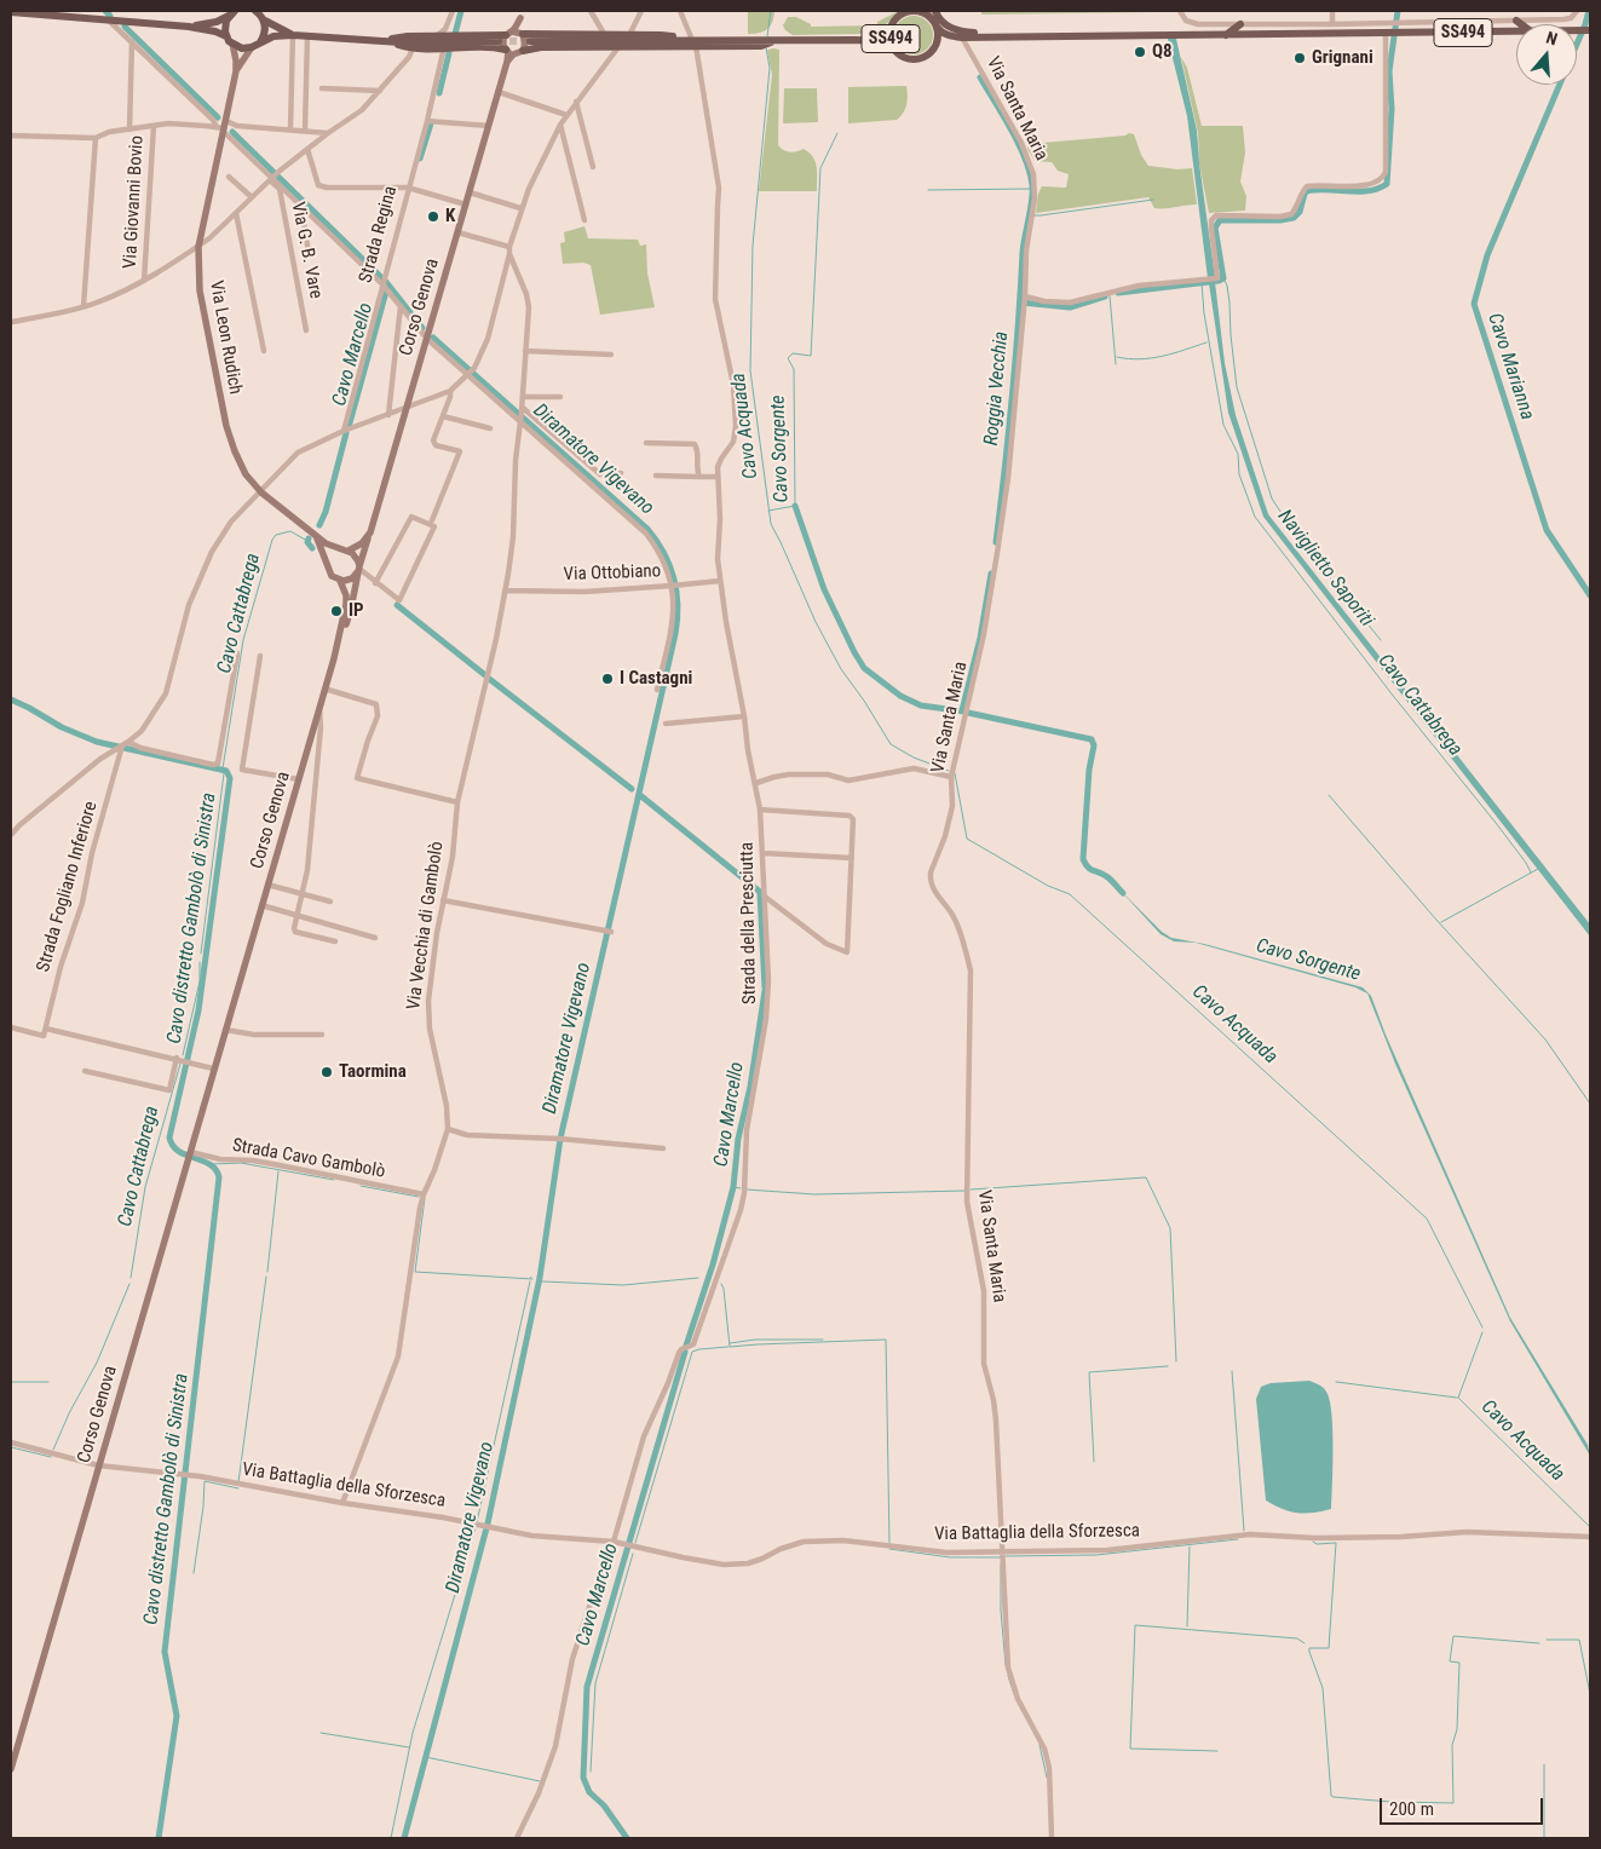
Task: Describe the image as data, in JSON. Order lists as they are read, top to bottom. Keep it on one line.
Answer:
{"streets":{"main road":["SS494","Corso Genova","Via Leon Rudich"],"street":["Via Santa Maria","Via Giovanni Bovio","Strada Regina","Via G. B. Vare","Via Ottobiano","Strada Fogliano Inferiore","Strada della Presciutta","Via Vecchia di Gambolò","Strada Cavo Gambolò","Via Battaglia della Sforzesca"]},"crossings":[["SS494","Via Santa Maria"],["SS494","Strada della Presciutta"],["Via Santa Maria","Via Battaglia della Sforzesca"],["Strada Regina","Strada Fogliano Inferiore"],["Corso Genova","Via Leon Rudich"],["Corso Genova","Strada Fogliano Inferiore"],["Corso Genova","Strada Cavo Gambolò"],["Corso Genova","Via Battaglia della Sforzesca"],["Via Leon Rudich","Strada Fogliano Inferiore"],["Via Ottobiano","Strada della Presciutta"],["Via Ottobiano","Via Vecchia di Gambolò"],["Strada della Presciutta","Via Battaglia della Sforzesca"],["Via Vecchia di Gambolò","Strada Cavo Gambolò"],["Via Vecchia di Gambolò","Via Battaglia della Sforzesca"]],"water":["Cavo Marcello","Cavo Marianna","Roggia Vecchia","Cavo Acquada","Cavo Sorgente","Diramatore Vigevano","Naviglietto Saporiti","Cavo Cattabrega","Cavo distretto Gambolò di Sinistra"],"places":["Q8","Grignani","K","IP","I Castagni","Taormina"],"scale_bar":"200 m","north":"top"}
